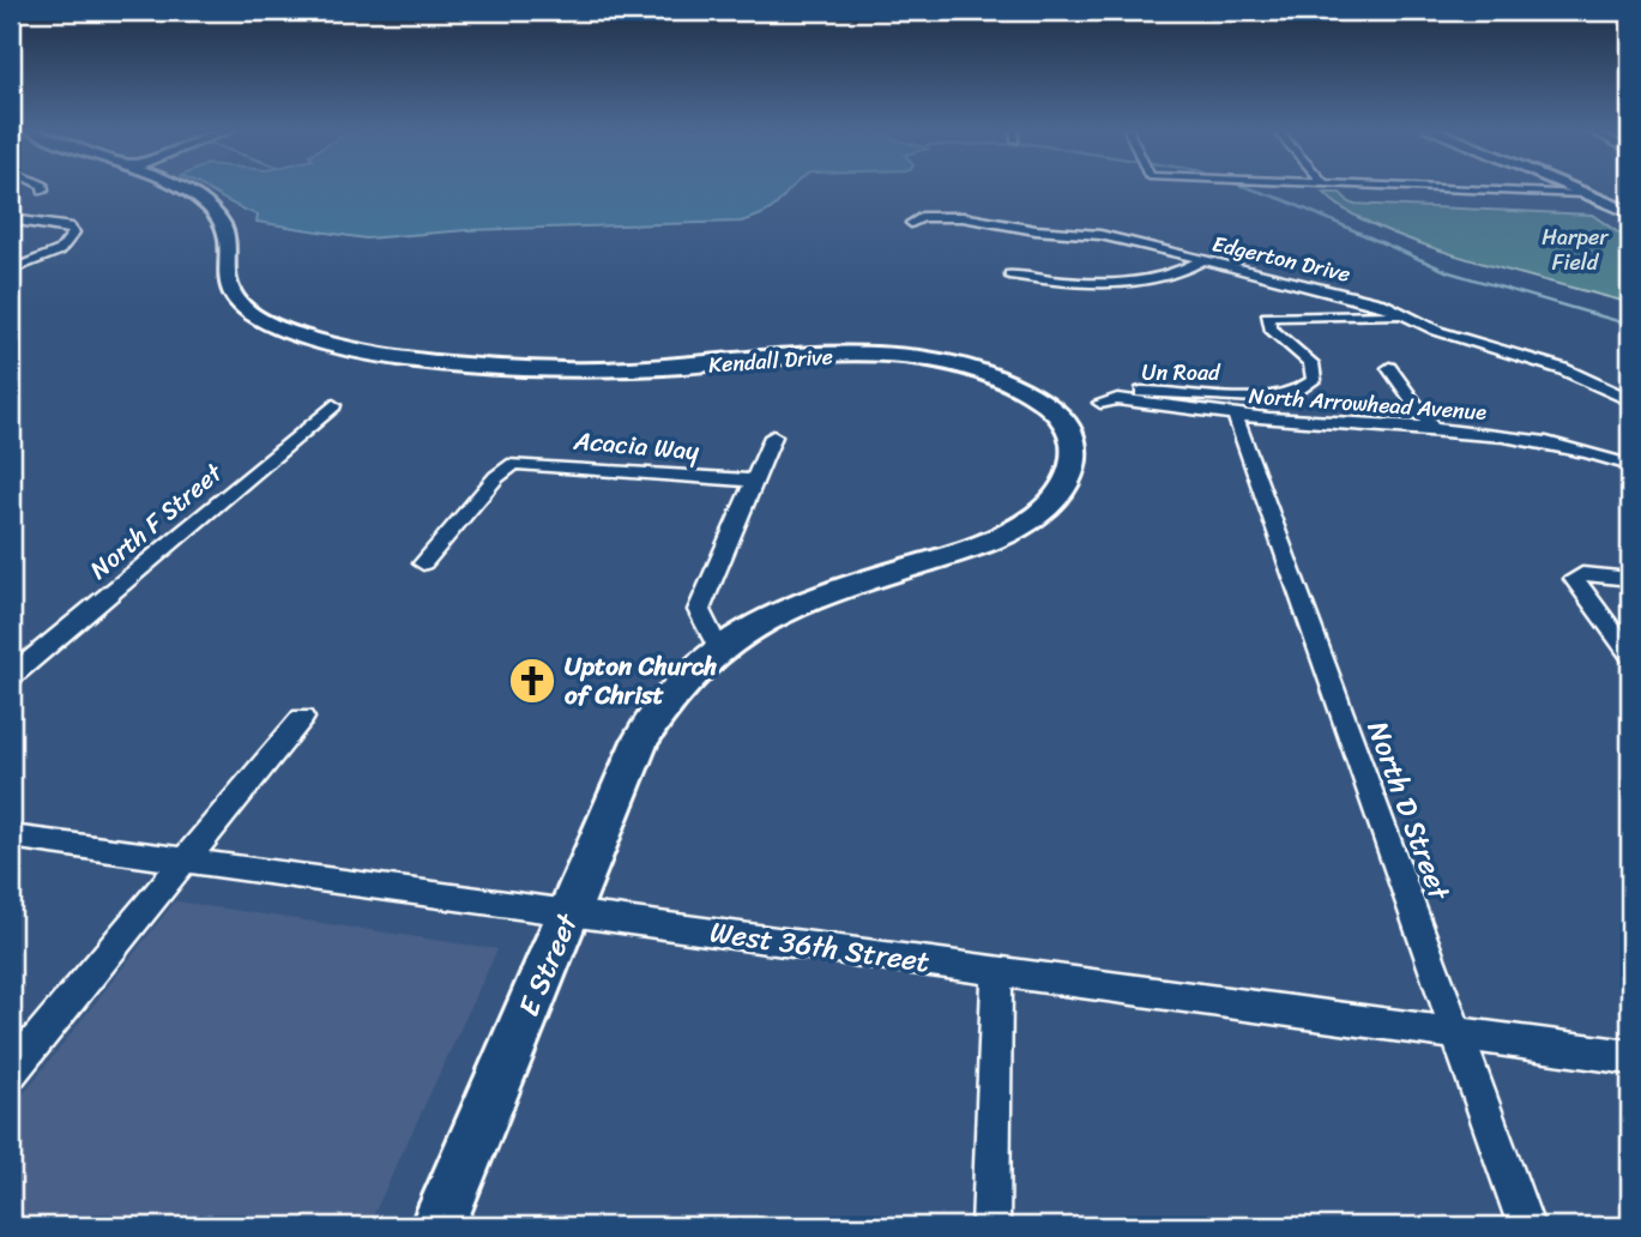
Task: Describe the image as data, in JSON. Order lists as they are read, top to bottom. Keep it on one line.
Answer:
{"streets":{"main road":["Kendall Drive","E Street"],"street":["Edgerton Drive","Un Road","North Arrowhead Avenue","Acacia Way","North F Street","North D Street","West 36th Street"]},"crossings":[["Edgerton Drive","Un Road"],["Kendall Drive","E Street"],["Un Road","North Arrowhead Avenue"],["North Arrowhead Avenue","North D Street"],["North D Street","West 36th Street"],["West 36th Street","E Street"]],"parks":["Harper Field"],"places":{"church":["Upton Church of Christ"]}}
